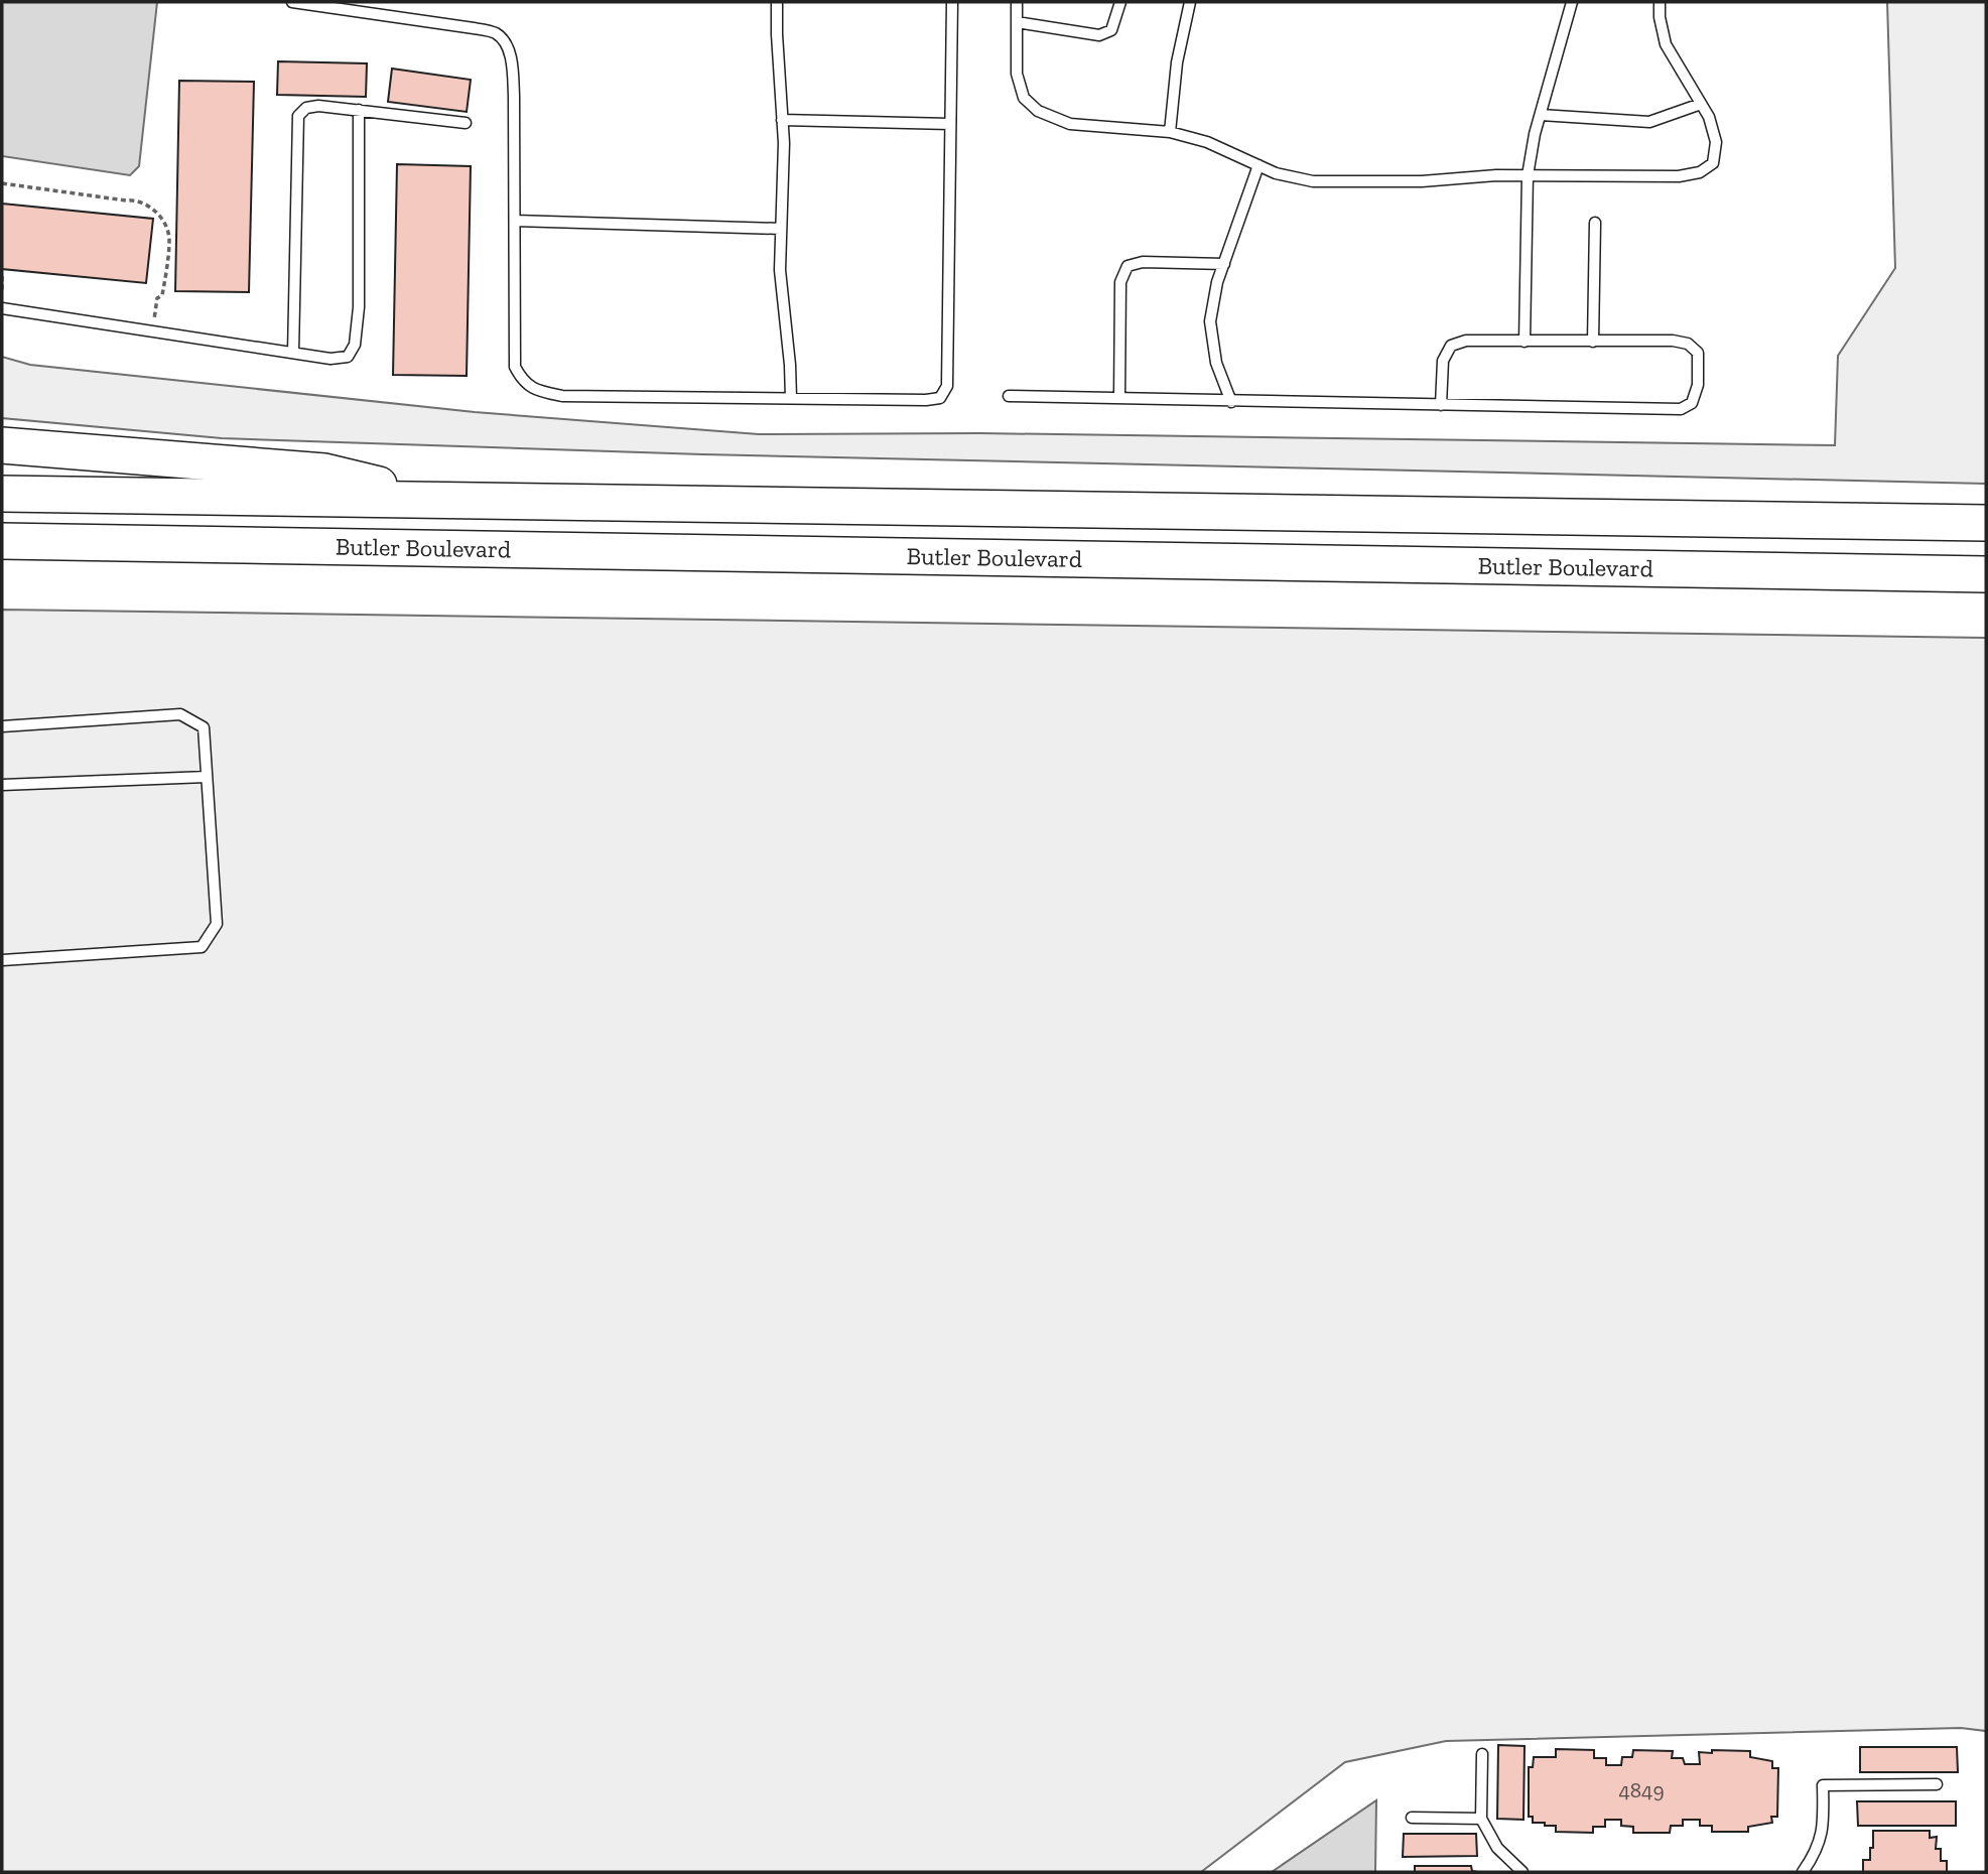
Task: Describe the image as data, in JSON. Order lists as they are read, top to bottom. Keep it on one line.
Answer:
{"streets":{"highway":["Butler Boulevard"]},"house_numbers":["4849"]}
